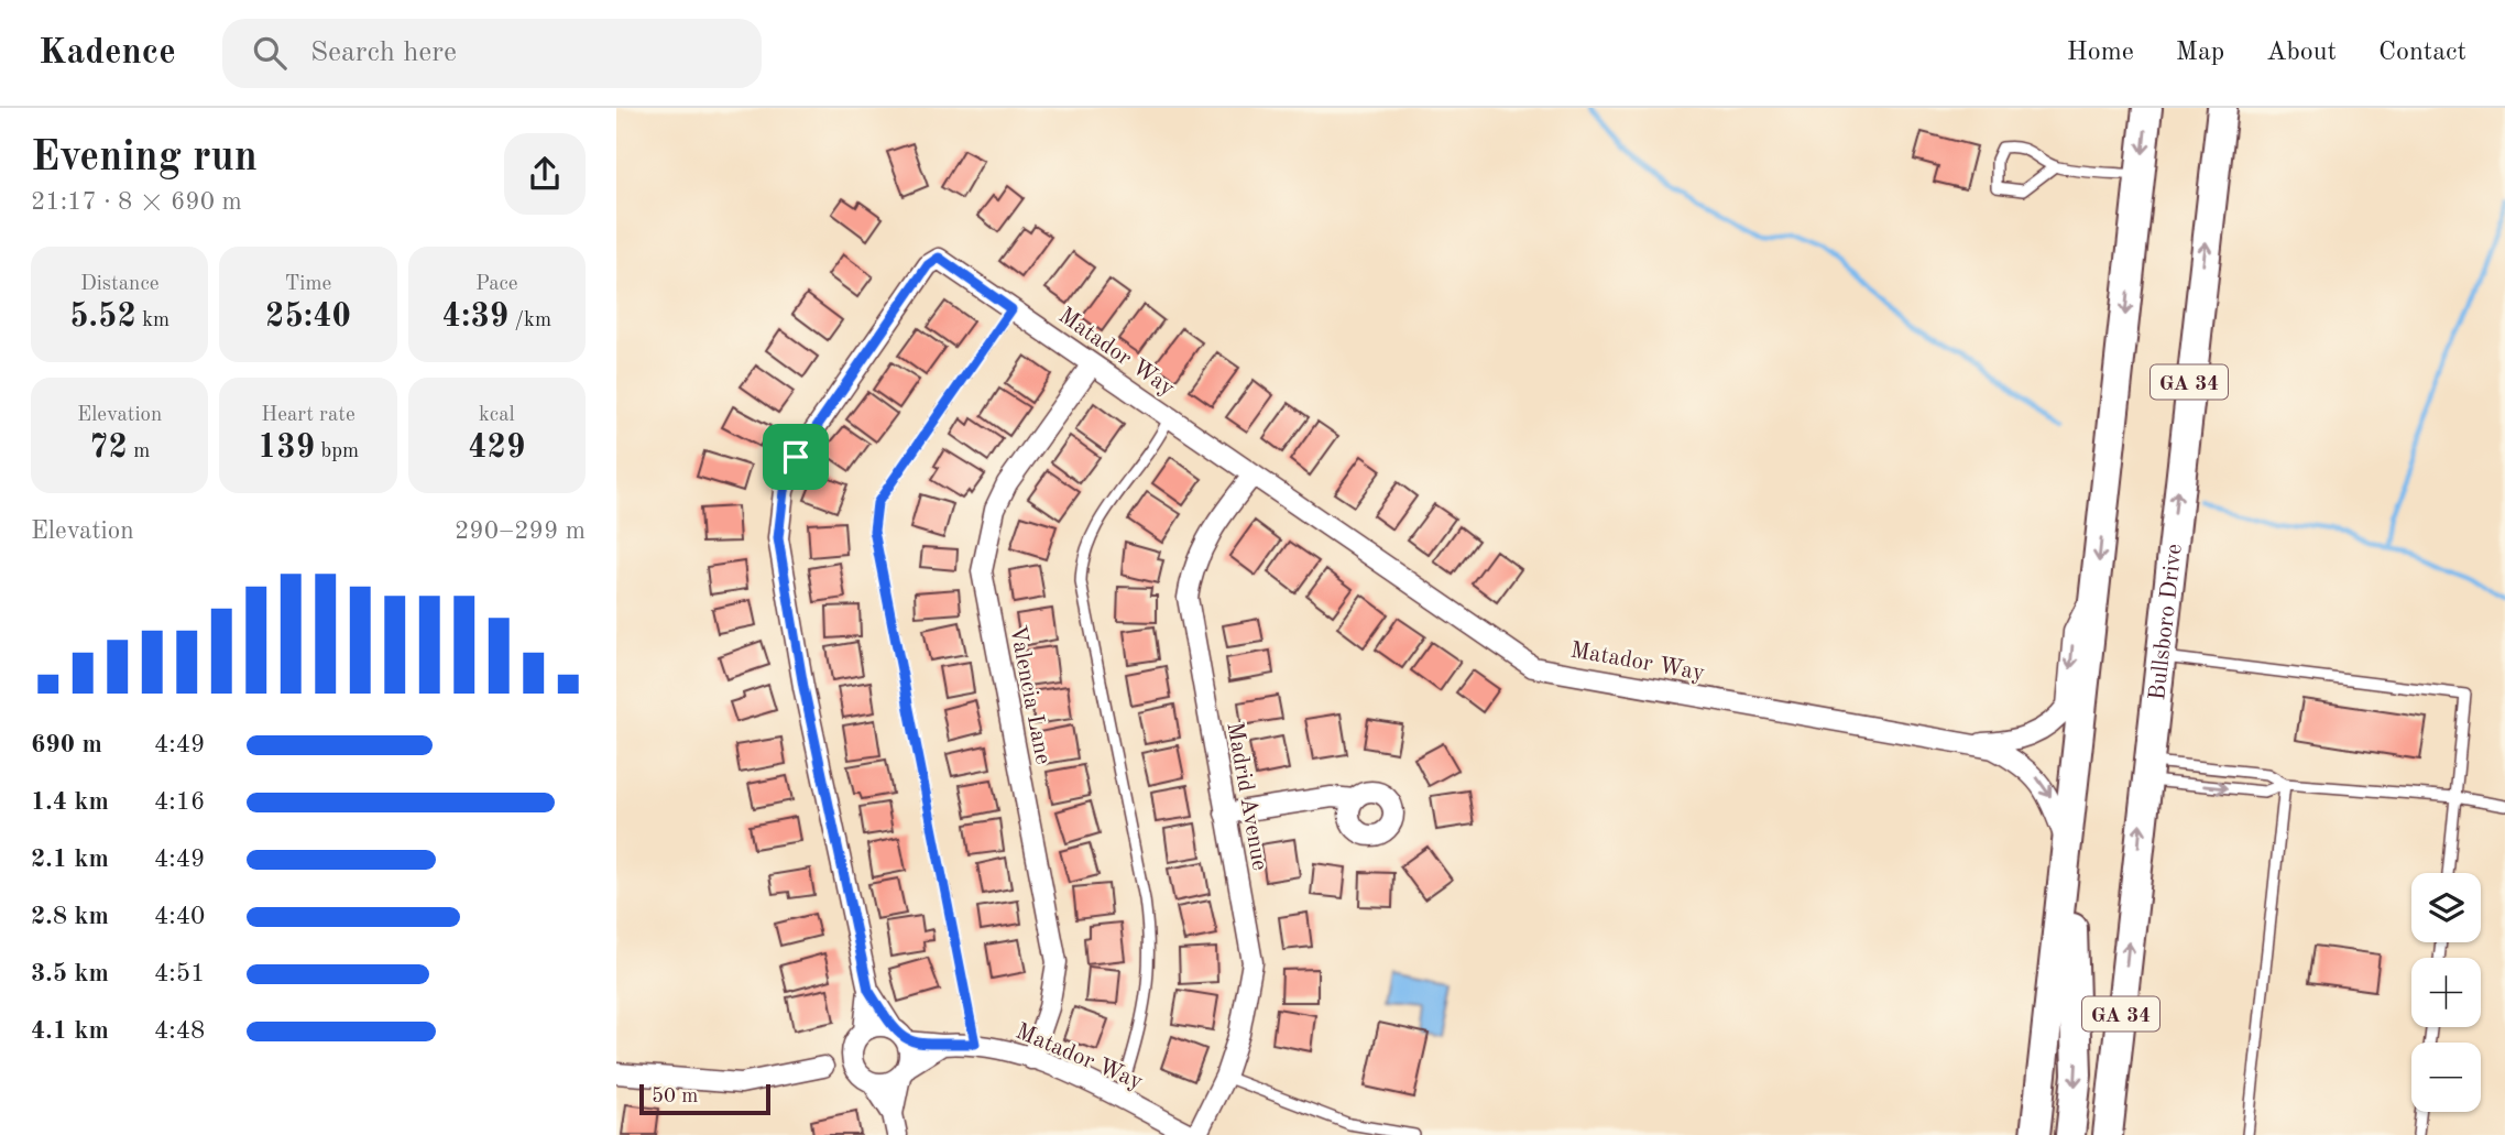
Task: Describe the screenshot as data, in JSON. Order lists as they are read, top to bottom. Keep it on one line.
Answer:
{"streets":{"main road":["GA 34","Bullsboro Drive"],"street":["Matador Way","Valencia Lane","Madrid Avenue"]},"crossings":[["Matador Way","GA 34"],["Matador Way","Valencia Lane"],["Matador Way","Madrid Avenue"]],"scale_bar":"50 m","page":{"header":"Kadence","search":"Search here","nav":["Home","Map","About","Contact"],"heading":["Evening run","21:17 · 8 × 690 m"],"stats":[["Distance","5.52 km"],["Time","25:40"],["Pace","4:39 /km"],["Elevation","72 m"],["Heart rate","139 bpm"],["kcal","429"]],"chart":["Elevation","290–299 m"],"list":[{"name":"690 m","note":"4:49"},{"name":"1.4 km","note":"4:16"},{"name":"2.1 km","note":"4:49"},{"name":"2.8 km","note":"4:40"},{"name":"3.5 km","note":"4:51"},{"name":"4.1 km","note":"4:48"}],"map_buttons":["+","−"],"scale":"50 m"}}
